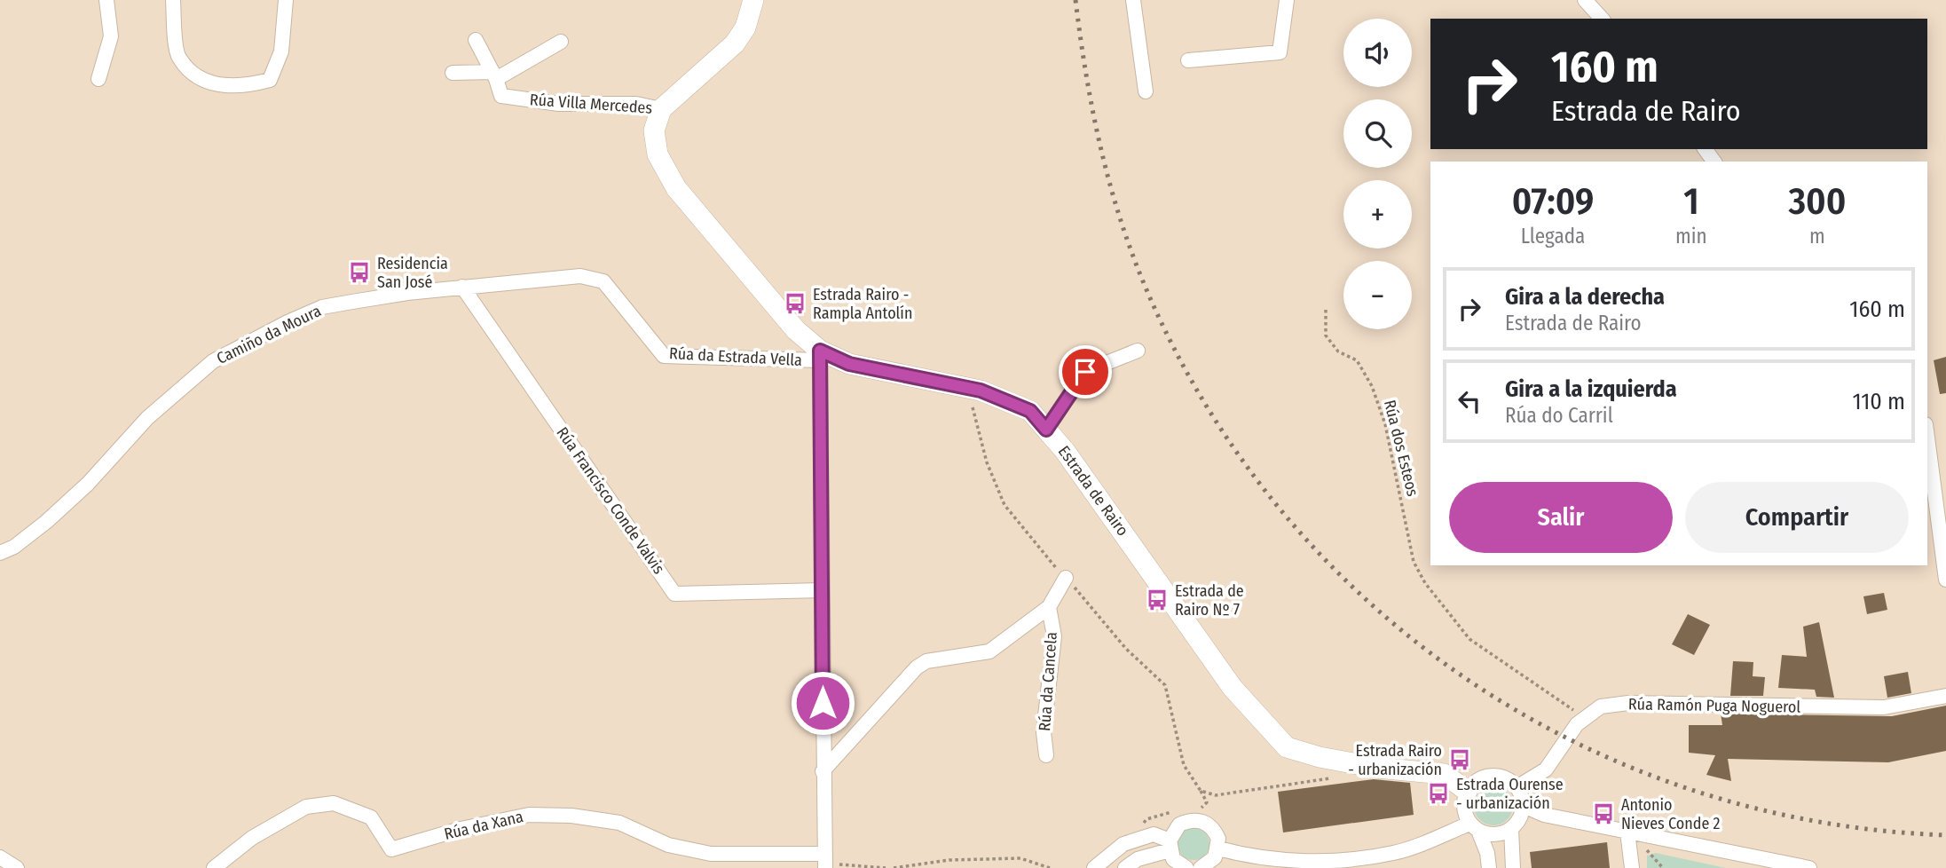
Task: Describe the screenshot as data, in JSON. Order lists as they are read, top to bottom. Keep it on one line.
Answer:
{"streets":{"street":["Rúa Villa Mercedes","Camiño da Moura","Rúa da Estrada Vella","Estrada de Rairo","Rúa Francisco Conde Valvis","Rúa da Cancela","Rúa Ramón Puga Noguerol","Rúa da Xana"],"path":["Rúa dos Esteos"]},"crossings":[["Rúa Villa Mercedes","Estrada de Rairo"],["Camiño da Moura","Rúa da Estrada Vella"],["Camiño da Moura","Rúa Francisco Conde Valvis"],["Rúa da Estrada Vella","Estrada de Rairo"],["Rúa da Estrada Vella","Rúa Francisco Conde Valvis"],["Rúa dos Esteos","Rúa Ramón Puga Noguerol"],["Estrada de Rairo","Rúa Ramón Puga Noguerol"]],"places":{"bus stop":["Residencia San José","Estrada Rairo - Rampla Antolín","Estrada de Rairo Nº 7","Estrada Rairo - urbanización","Estrada Ourense - urbanización","Antonio Nieves Conde 2"]},"page":{"map_buttons":["+","−"],"turn":["160 m","Estrada de Rairo"],"eta":["07:09","Llegada","1","min","300","m"],"list":[{"name":"Gira a la derecha","note":"Estrada de Rairo","value":"160 m"},{"name":"Gira a la izquierda","note":"Rúa do Carril","value":"110 m"}],"buttons":["Salir","Compartir"]}}
